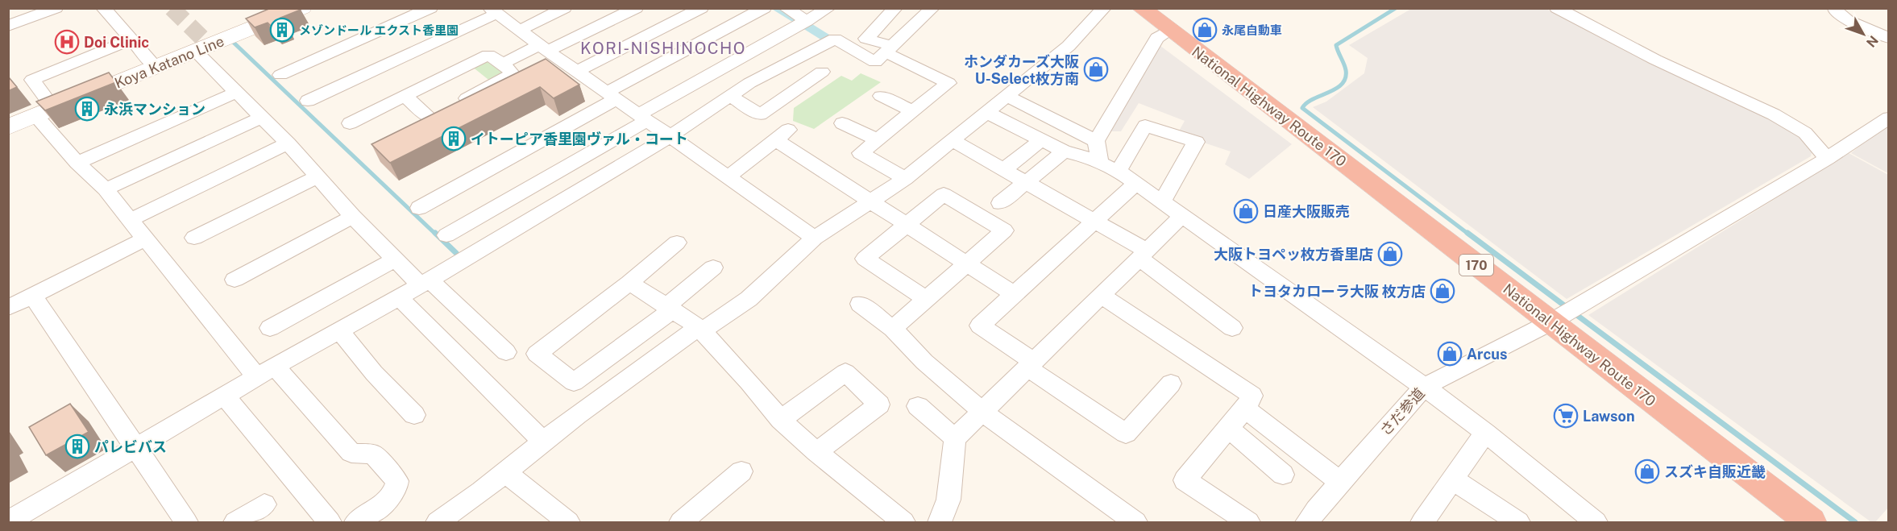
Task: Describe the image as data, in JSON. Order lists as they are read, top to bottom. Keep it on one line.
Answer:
{"streets":{"highway":["National Highway Route 170","170"],"main road":["Koya Katano Line"],"street":["さだ参道"]},"crossings":[["National Highway Route 170","さだ参道"]],"districts":["KORI-NISHINOCHO"],"places":{"building":["メゾンドール エクスト香里園","永浜マンション","イトーピア香里園ヴァル・コート","パレビバス"],"shop":["永尾自動車","ホンダカーズ大阪 U-Select枚方南","日産大阪販売","大阪トヨペッ枚方香里店","トヨタカローラ大阪 枚方店","Arcus","スズキ自販近畿"],"hospital":["Doi Clinic"],"supermarket":["Lawson"]},"north":"bottom right"}
